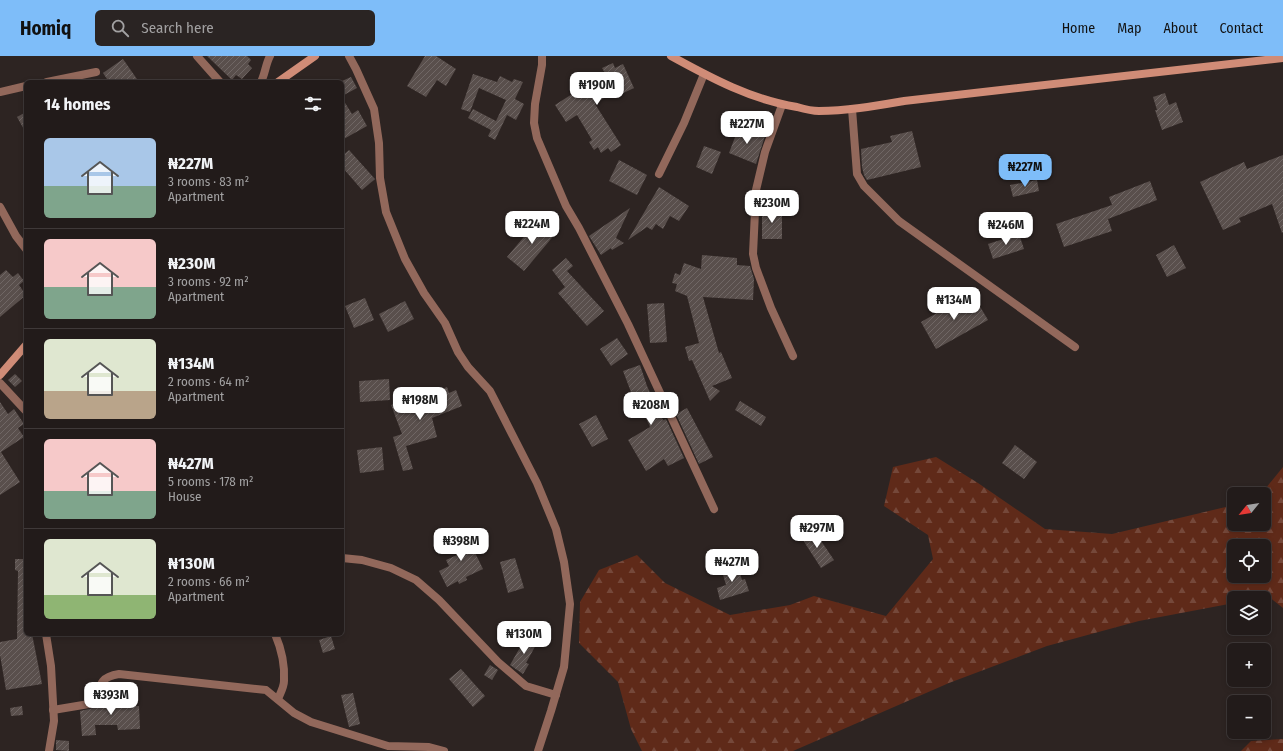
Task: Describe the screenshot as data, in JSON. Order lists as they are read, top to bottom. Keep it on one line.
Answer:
{"north":"bottom left","page":{"header":"Homiq","search":"Search here","nav":["Home","Map","About","Contact"],"price":["₦190M","₦227M","₦227M","₦230M","₦224M","₦246M","₦134M","₦198M","₦208M","₦297M","₦398M","₦427M","₦130M","₦393M"],"heading":"14 homes","list":[{"name":"₦227M","note":"3 rooms · 83 m² · Apartment"},{"name":"₦230M","note":"3 rooms · 92 m² · Apartment"},{"name":"₦134M","note":"2 rooms · 64 m² · Apartment"},{"name":"₦427M","note":"5 rooms · 178 m² · House"},{"name":"₦130M","note":"2 rooms · 66 m² · Apartment"}],"map_buttons":["+","−"]}}
